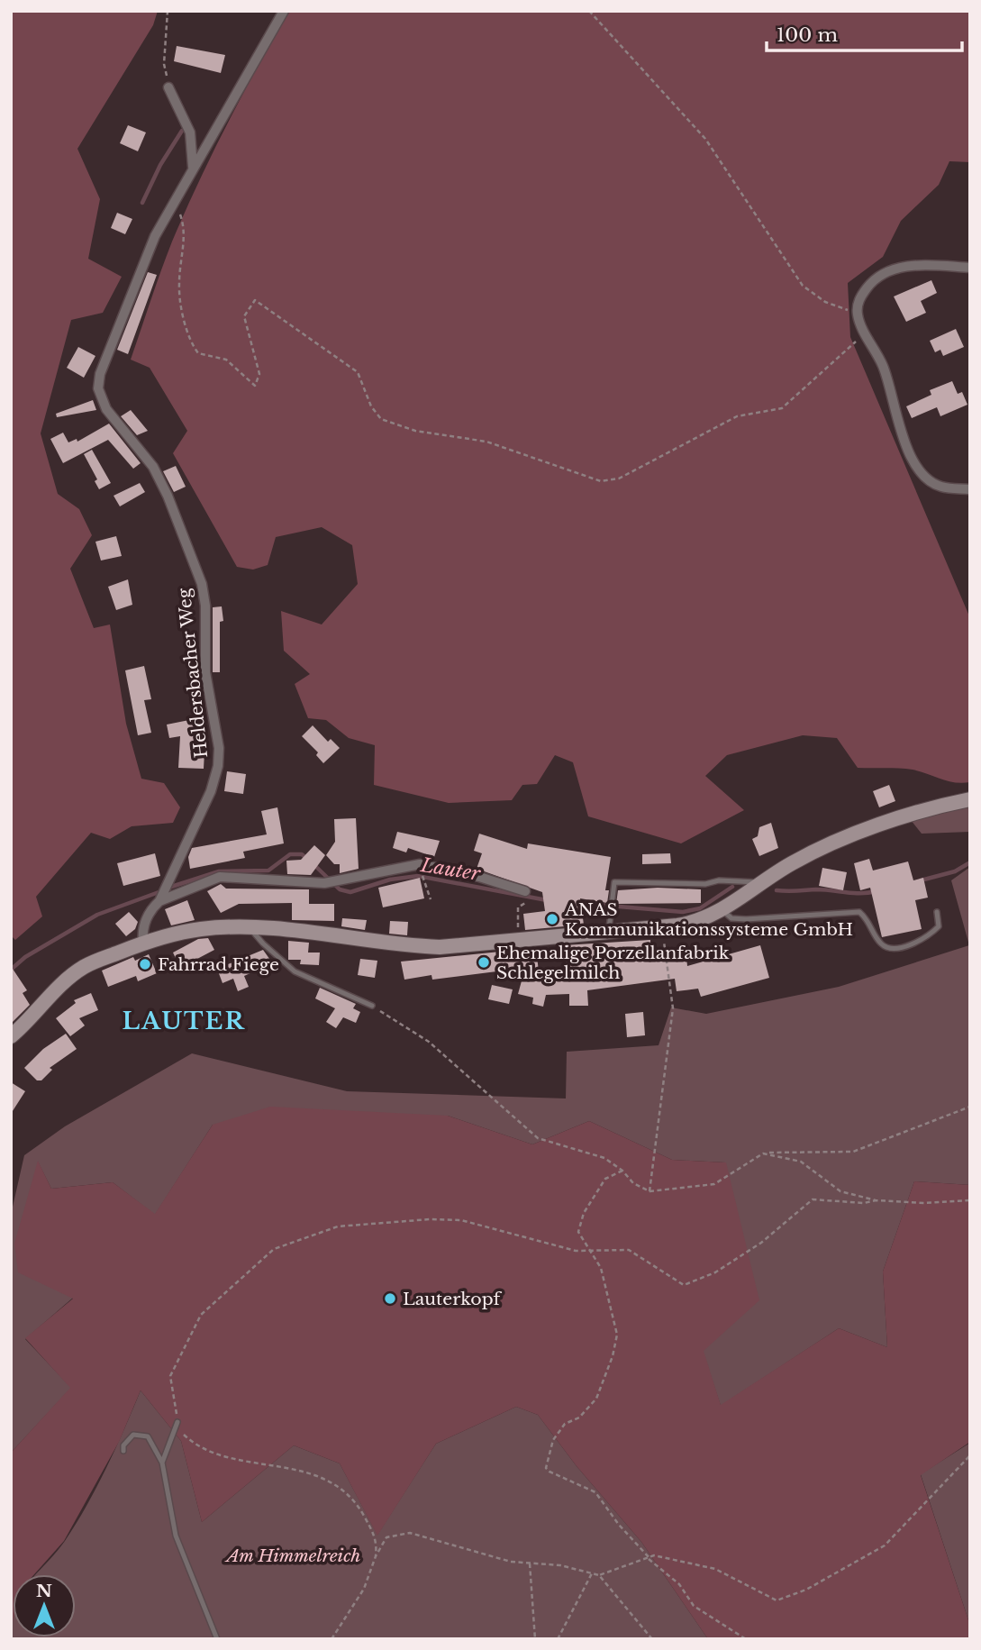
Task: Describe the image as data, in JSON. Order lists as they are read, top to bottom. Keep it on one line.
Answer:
{"streets":{"street":["Heldersbacher Weg"]},"districts":["LAUTER"],"water":["Lauter"],"parks":["Am Himmelreich"],"places":["ANAS Kommunikationssysteme GmbH","Ehemalige Porzellanfabrik Schlegelmilch","Fahrrad Fiege","Lauterkopf"],"scale_bar":"100 m","north":"top"}
